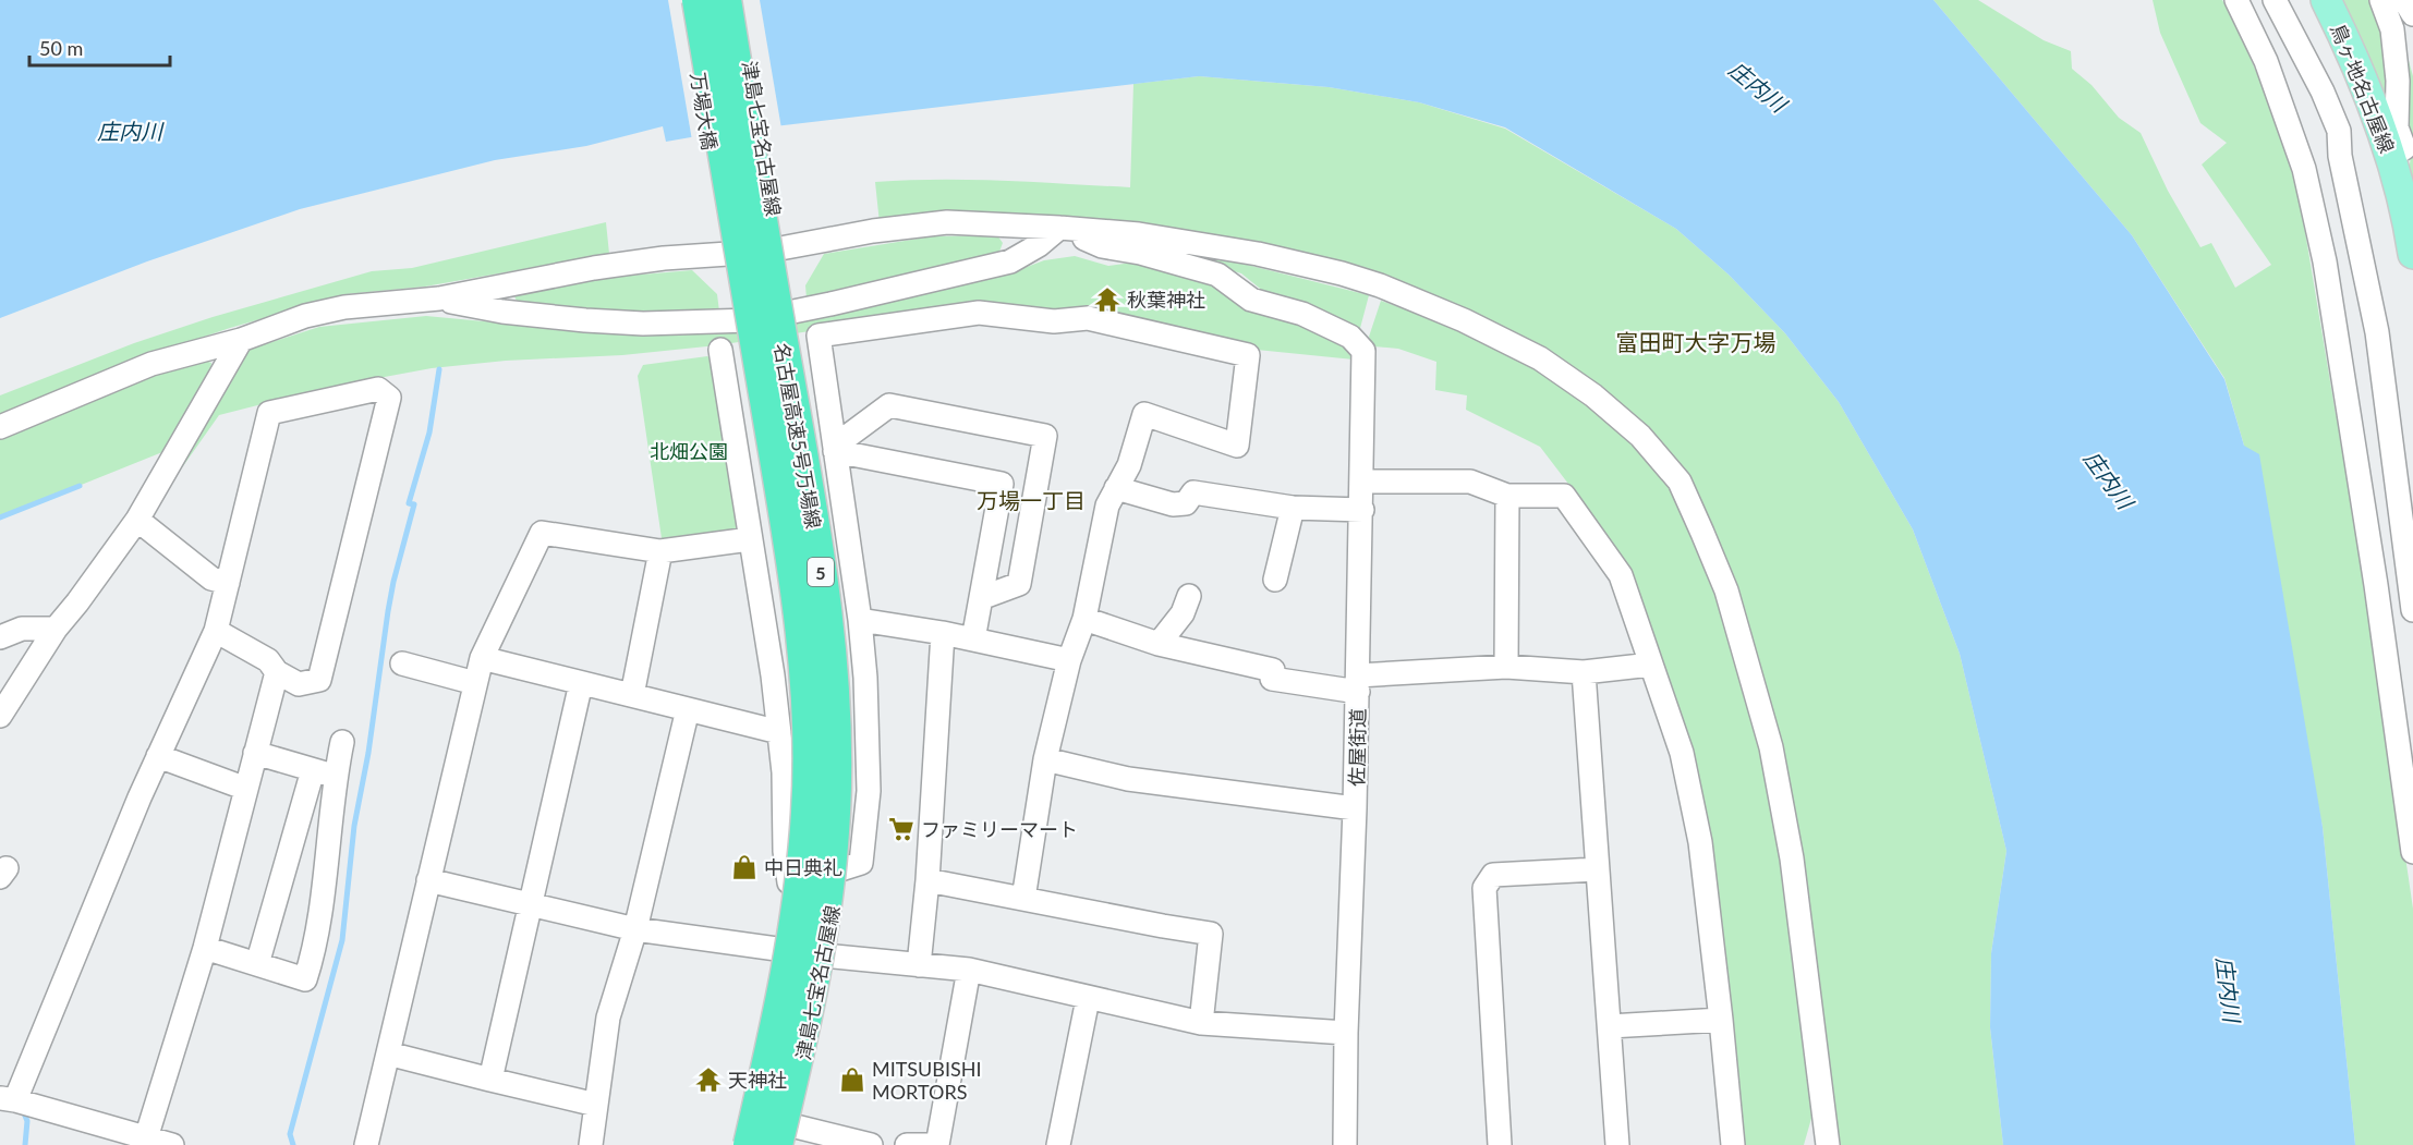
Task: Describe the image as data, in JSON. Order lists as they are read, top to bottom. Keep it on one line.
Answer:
{"streets":{"highway":["名古屋高速5号万場線","5"],"main road":["鳥ヶ地名古屋線","万場大橋","津島七宝名古屋線"],"street":["佐屋街道"]},"crossings":[["津島七宝名古屋線","名古屋高速5号万場線"]],"districts":["富田町大字万場","万場一丁目"],"water":["庄内川"],"parks":["北畑公園"],"places":{"temple":["秋葉神社","天神社"],"supermarket":["ファミリーマート"],"shop":["中日典礼","MITSUBISHI MORTORS"]},"scale_bar":"50 m"}
